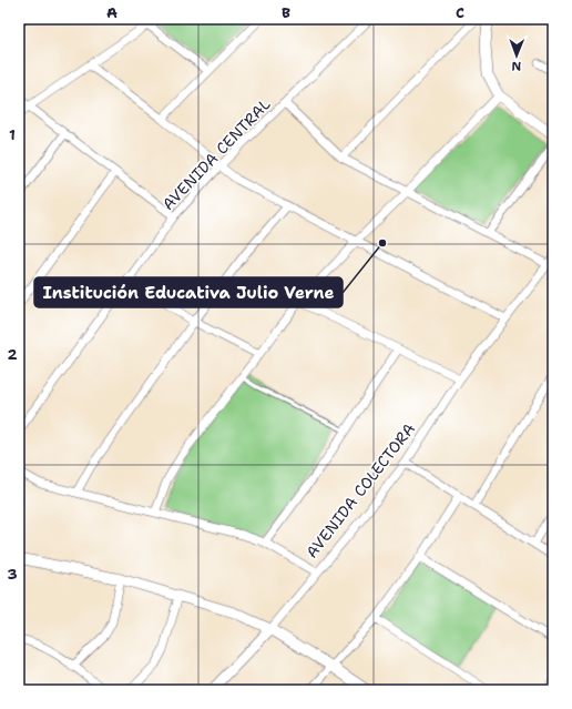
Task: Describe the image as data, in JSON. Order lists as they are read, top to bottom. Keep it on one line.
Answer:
{"streets":{"street":["AVENIDA CENTRAL","AVENIDA COLECTORA"]},"places":["Institución Educativa Julio Verne"],"north":"bottom","grid":{"columns":["A","B","C"],"rows":["1","2","3"]}}
